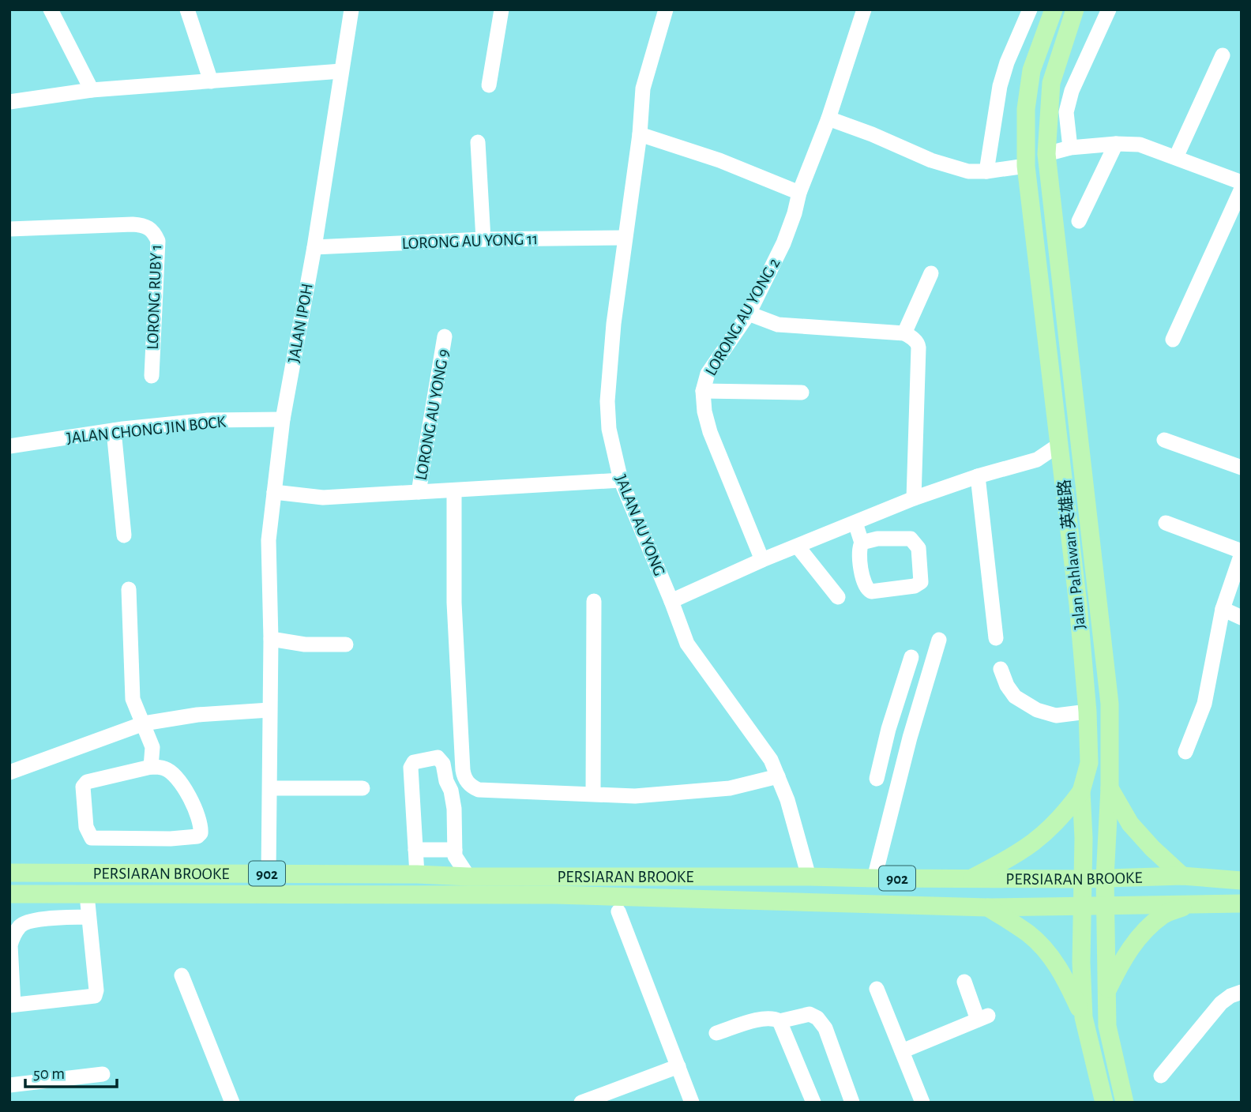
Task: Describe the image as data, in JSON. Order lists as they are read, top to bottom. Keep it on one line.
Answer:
{"streets":{"main road":["Jalan Pahlawan 英雄路","PERSIARAN BROOKE","902"],"street":["LORONG AU YONG 11","LORONG RUBY 1","LORONG AU YONG 2","JALAN IPOH","LORONG AU YONG 9","JALAN CHONG JIN BOCK","JALAN AU YONG"]},"crossings":[["LORONG AU YONG 11","JALAN IPOH"],["LORONG AU YONG 11","JALAN AU YONG"],["JALAN IPOH","JALAN CHONG JIN BOCK"],["JALAN IPOH","PERSIARAN BROOKE"],["JALAN AU YONG","PERSIARAN BROOKE"],["Jalan Pahlawan 英雄路","PERSIARAN BROOKE"]],"scale_bar":"50 m"}
